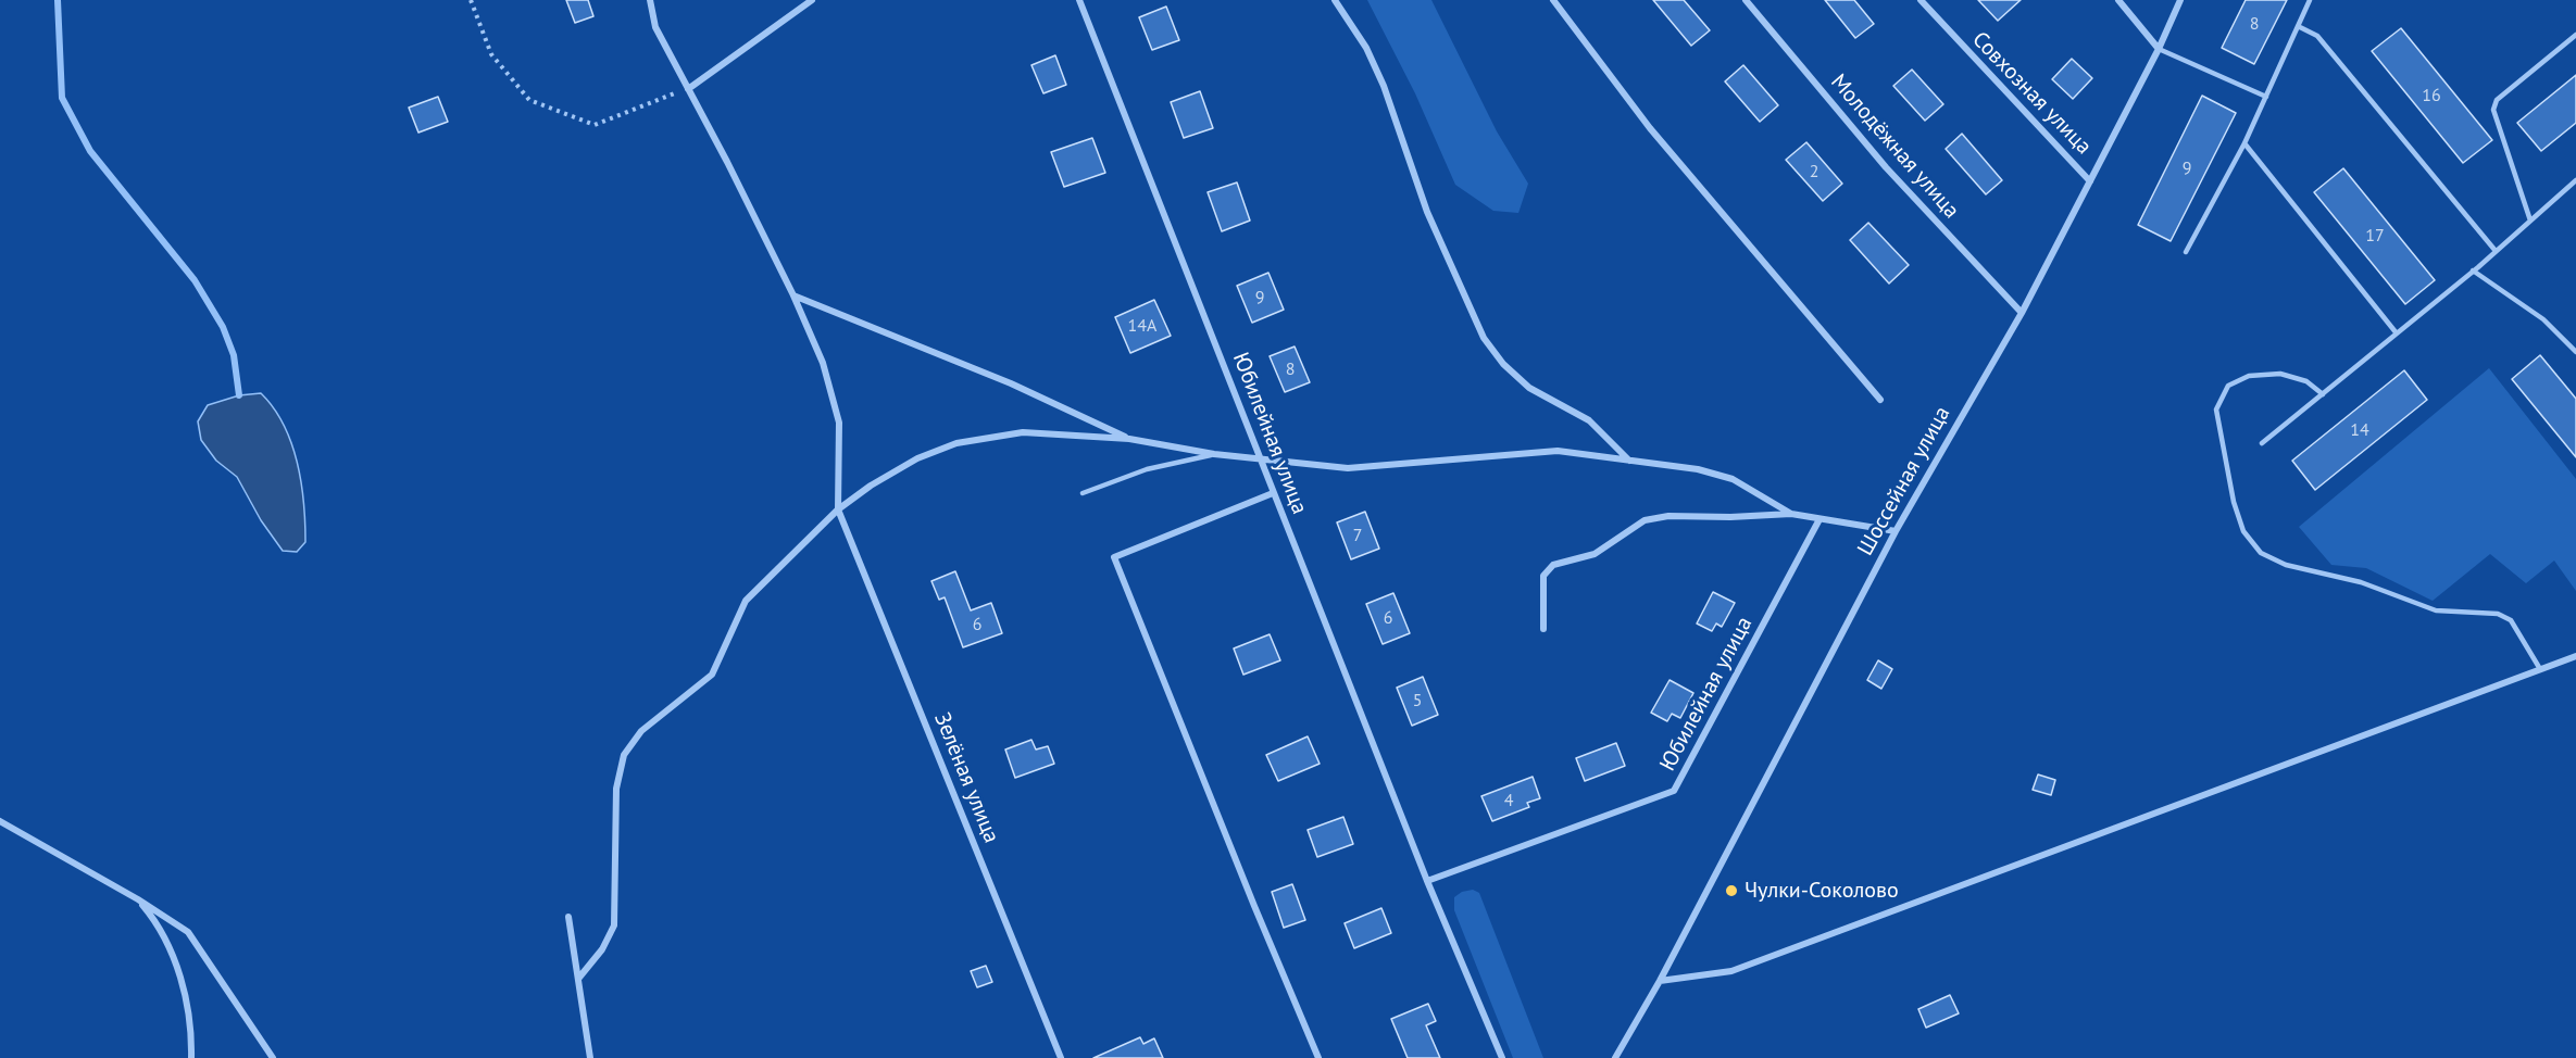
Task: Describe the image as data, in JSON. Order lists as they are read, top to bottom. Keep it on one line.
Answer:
{"streets":{"street":["Совхозная улица","Молодёжная улица","Юбилейная улица","Шоссейная улица","Зелёная улица"]},"crossings":[["Совхозная улица","Шоссейная улица"],["Молодёжная улица","Шоссейная улица"]],"places":["Чулки-Соколово"],"house_numbers":["8","16","9","2","17","9","14А","8","14","7","6","6","5","4"]}
